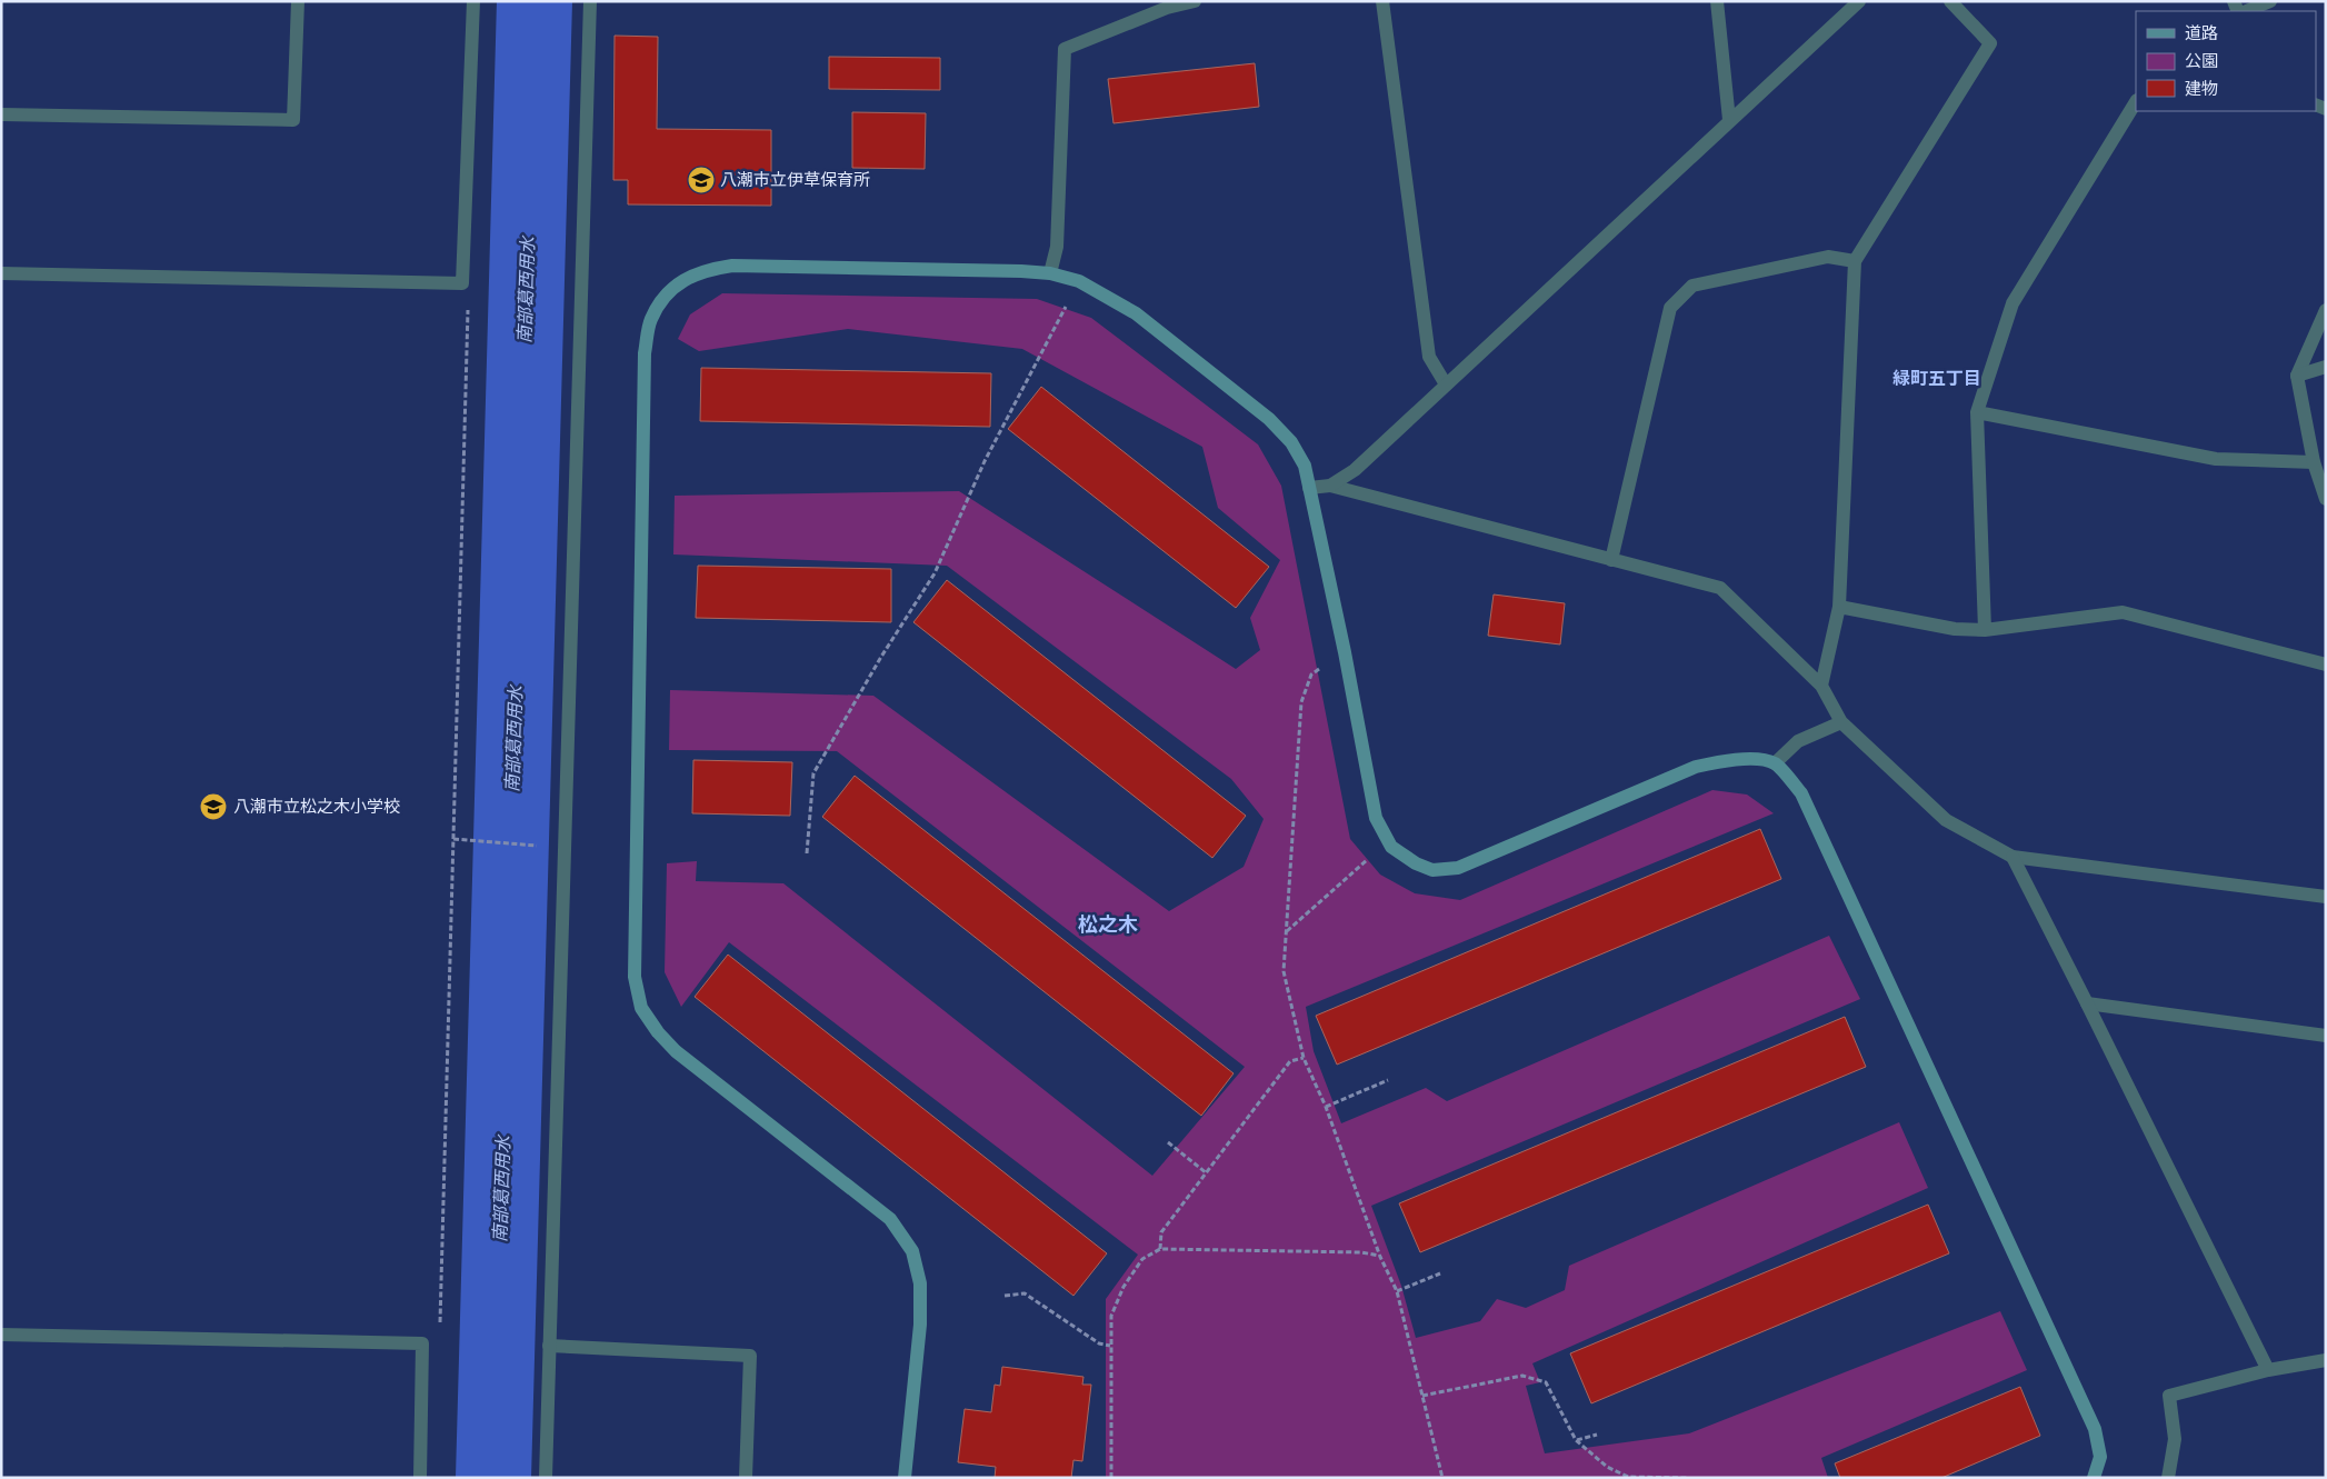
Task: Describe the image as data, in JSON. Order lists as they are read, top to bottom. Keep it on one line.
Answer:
{"districts":["緑町五丁目","松之木"],"water":["南部葛西用水"],"places":{"school or university":["八潮市立伊草保育所","八潮市立松之木小学校"]},"legend":["道路","公園","建物"]}
